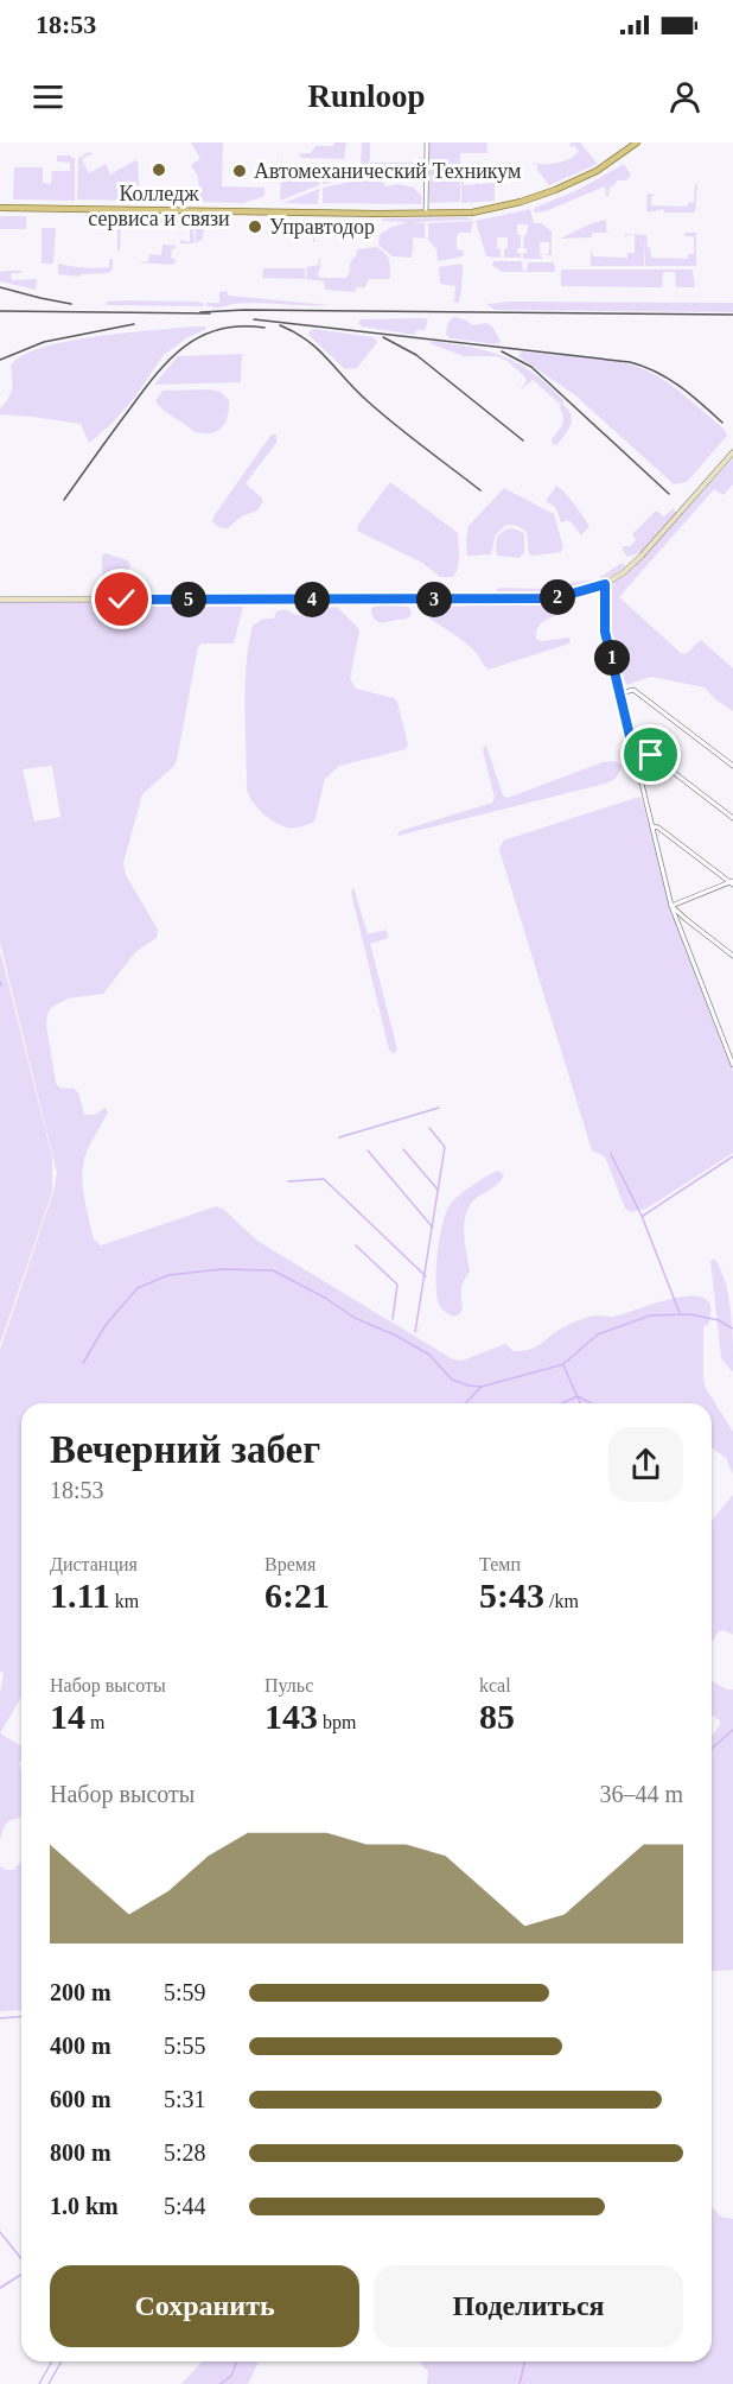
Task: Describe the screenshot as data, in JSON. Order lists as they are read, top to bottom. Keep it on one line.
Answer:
{"places":["Колледж сервиса и связи","Автомеханический Техникум","Управтодор"],"page":{"status":"18:53","header":"Runloop","pins":["2","3","4","5","1"],"heading":["Вечерний забег","18:53"],"stats":[["Дистанция","1.11 km"],["Время","6:21"],["Темп","5:43 /km"],["Набор высоты","14 m"],["Пульс","143 bpm"],["kcal","85"]],"chart":["Набор высоты","36–44 m"],"list":[{"name":"200 m","note":"5:59"},{"name":"400 m","note":"5:55"},{"name":"600 m","note":"5:31"},{"name":"800 m","note":"5:28"},{"name":"1.0 km","note":"5:44"}],"buttons":["Сохранить","Поделиться"]}}
